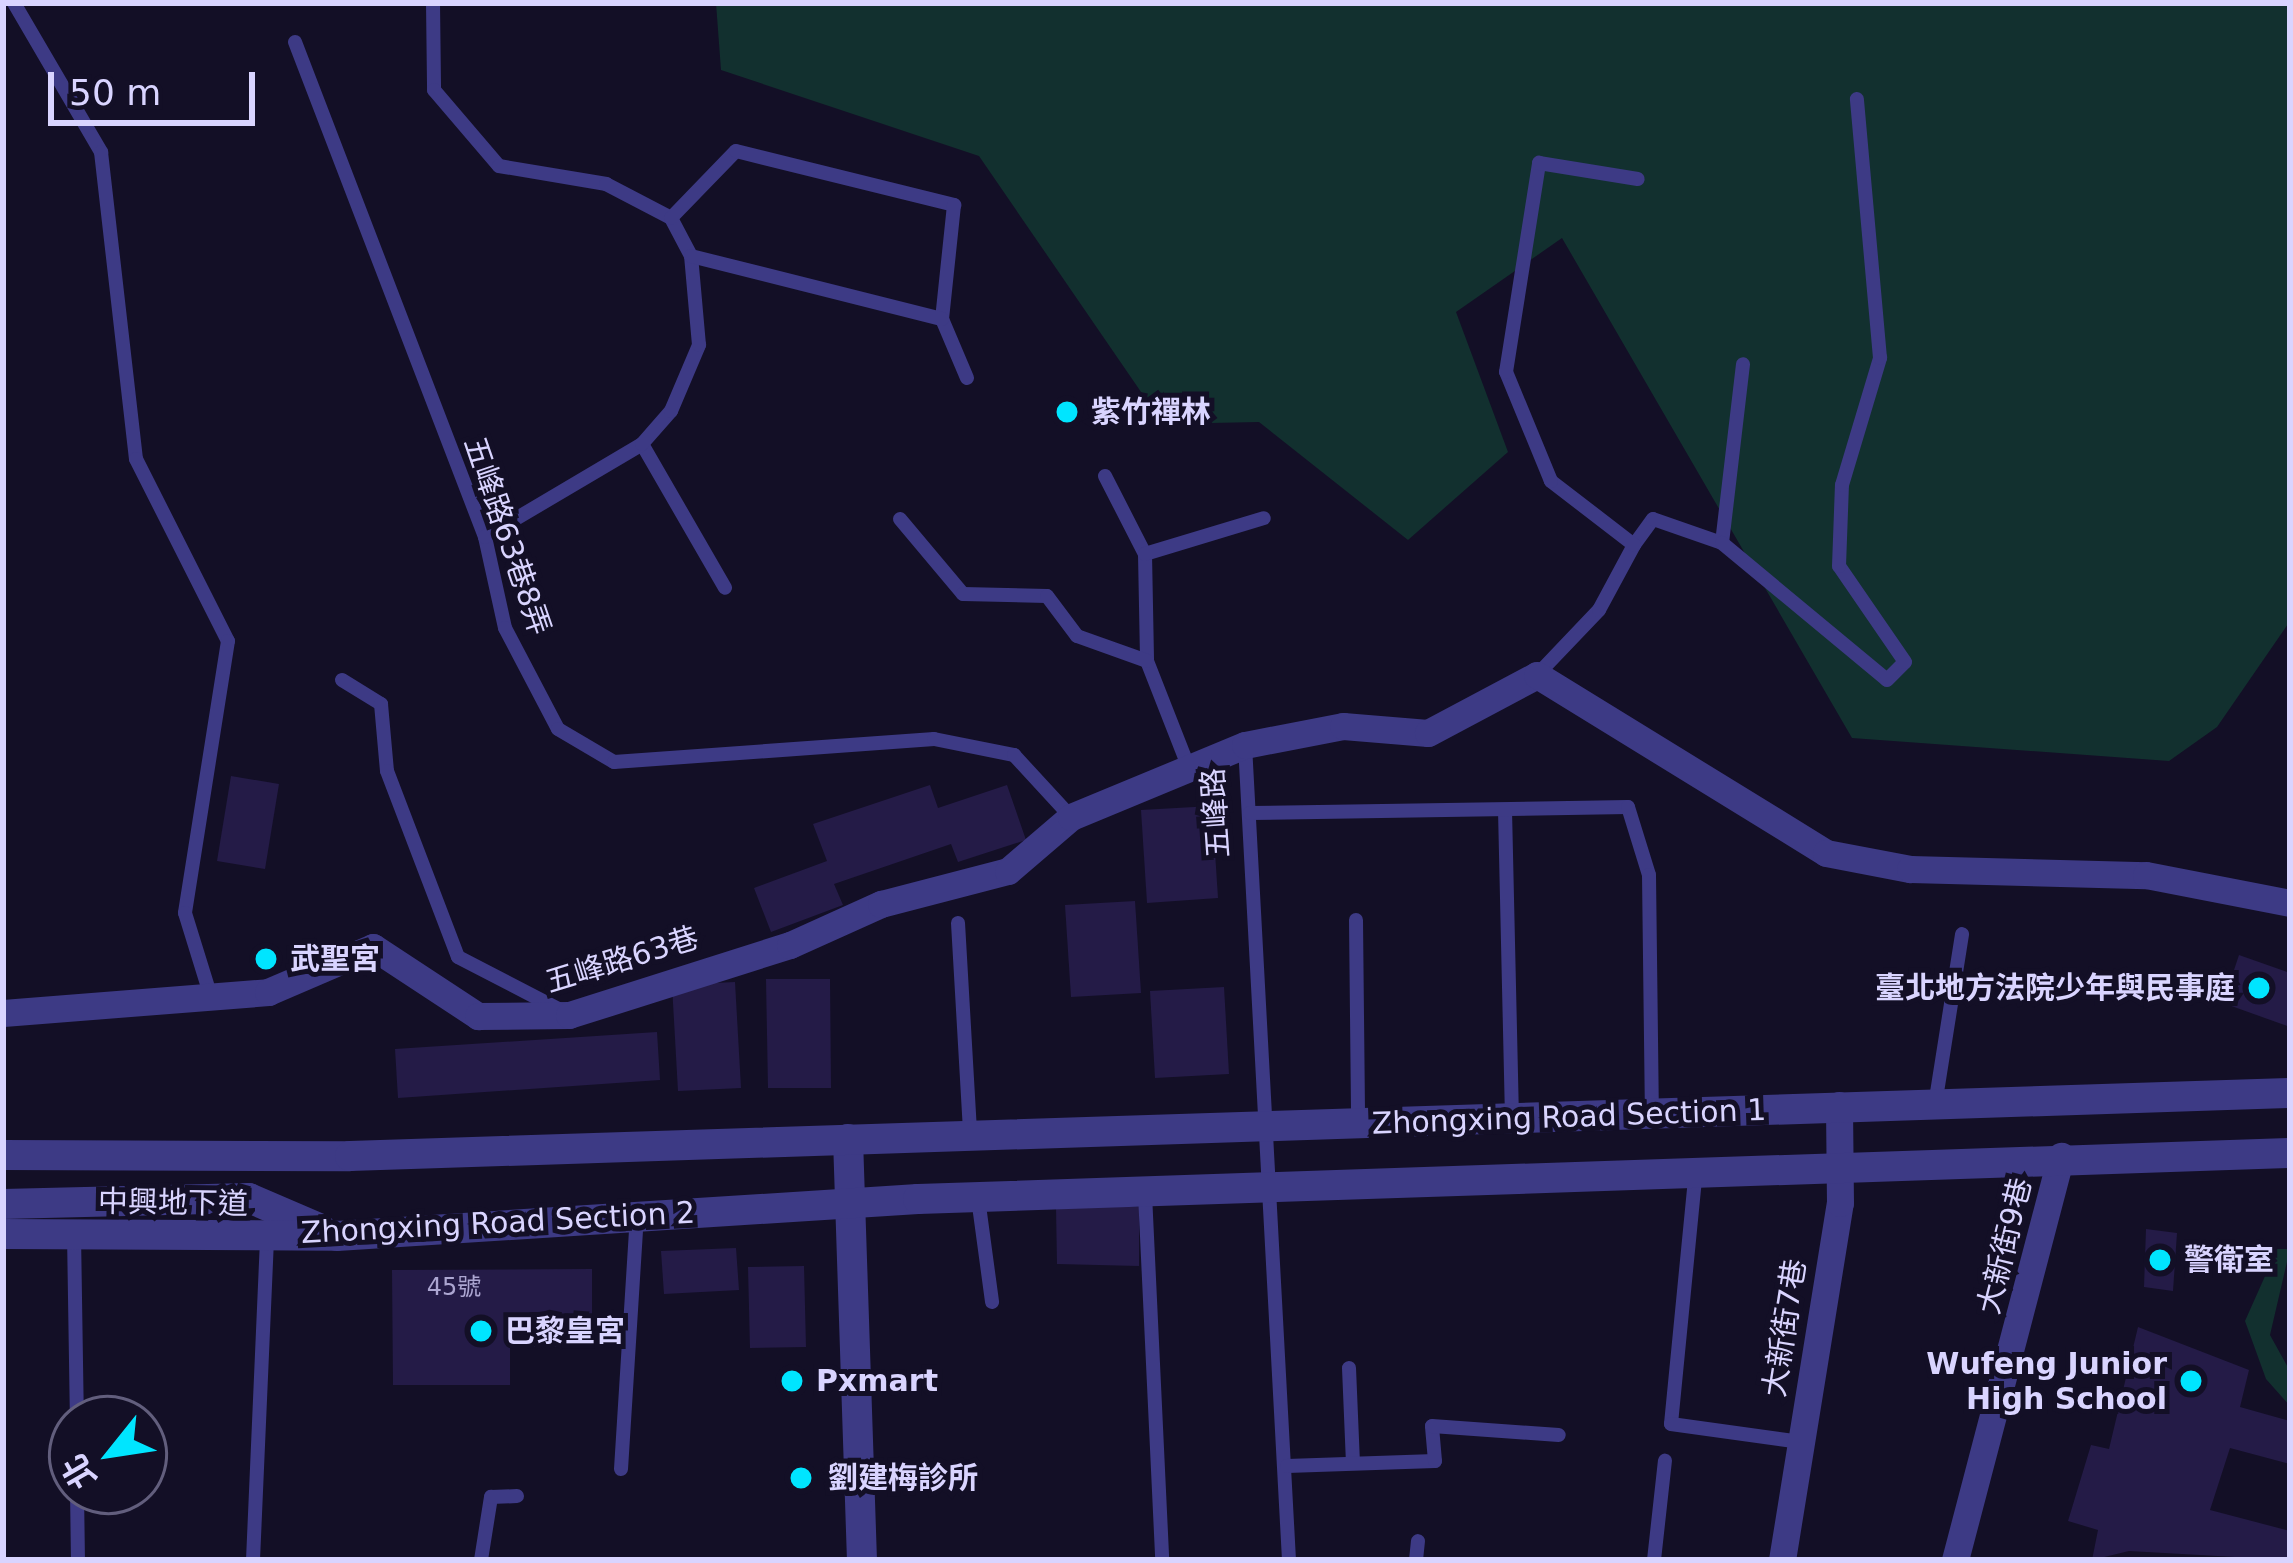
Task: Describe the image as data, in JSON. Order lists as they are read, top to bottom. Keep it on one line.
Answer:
{"streets":{"street":["五峰路","五峰路63巷","Zhongxing Road Section 1","中興地下道","Zhongxing Road Section 2","大新街9巷","大新街7巷"],"lane":["五峰路63巷8弄"]},"crossings":[["五峰路63巷8弄","五峰路63巷"],["五峰路","五峰路63巷"],["五峰路","Zhongxing Road Section 1"],["Zhongxing Road Section 1","大新街7巷"],["中興地下道","Zhongxing Road Section 2"]],"places":["紫竹禪林","武聖宮","臺北地方法院少年與民事庭","警衛室","巴黎皇宮","Pxmart","Wufeng Junior High School","劉建梅診所"],"house_numbers":["45號"],"scale_bar":"50 m","north":"bottom left"}
